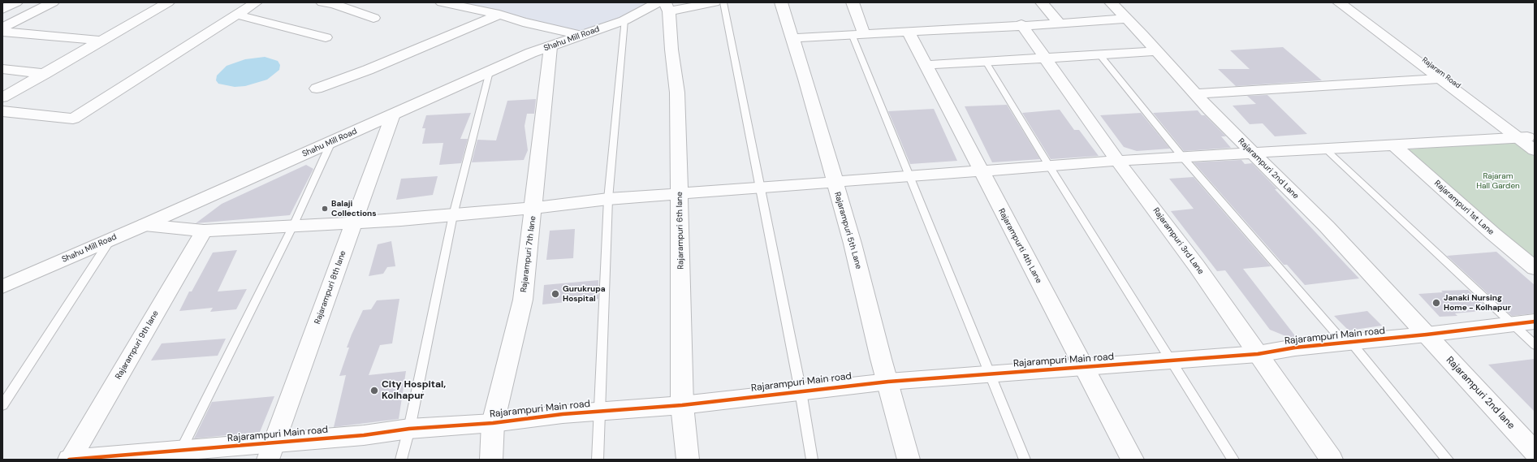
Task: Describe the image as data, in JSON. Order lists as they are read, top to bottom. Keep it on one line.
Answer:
{"streets":{"street":["Shahu Mill Road","Rajaram Road","Rajarampuri 2nd Lane","Rajarampuri 1st Lane","Rajarampuri 6th lane","Rajarampuri 5th Lane","Rajarampuri 3rd Lane","Rajarampurti 4th Lane","Rajarampuri 7th lane","Rajarampuri 8th lane","Rajarampuri Main road","Rajarampuri 9th lane","Rajarampuri 2nd lane"]},"crossings":[["Shahu Mill Road","Rajarampuri 6th lane"],["Shahu Mill Road","Rajarampuri 7th lane"],["Shahu Mill Road","Rajarampuri 8th lane"],["Rajarampuri 2nd Lane","Rajarampuri Main road"],["Rajarampuri 2nd Lane","Rajarampuri 2nd lane"],["Rajarampuri 6th lane","Rajarampuri Main road"],["Rajarampuri 5th Lane","Rajarampuri Main road"],["Rajarampuri 3rd Lane","Rajarampuri Main road"],["Rajarampurti 4th Lane","Rajarampuri Main road"],["Rajarampuri 7th lane","Rajarampuri Main road"],["Rajarampuri 8th lane","Rajarampuri Main road"],["Rajarampuri Main road","Rajarampuri 9th lane"],["Rajarampuri Main road","Rajarampuri 2nd lane"]],"parks":["Rajaram Hall Garden"],"places":["Balaji Collections","Gurukrupa Hospital","Janaki Nursing Home - Kolhapur","City Hospital, Kolhapur"]}
